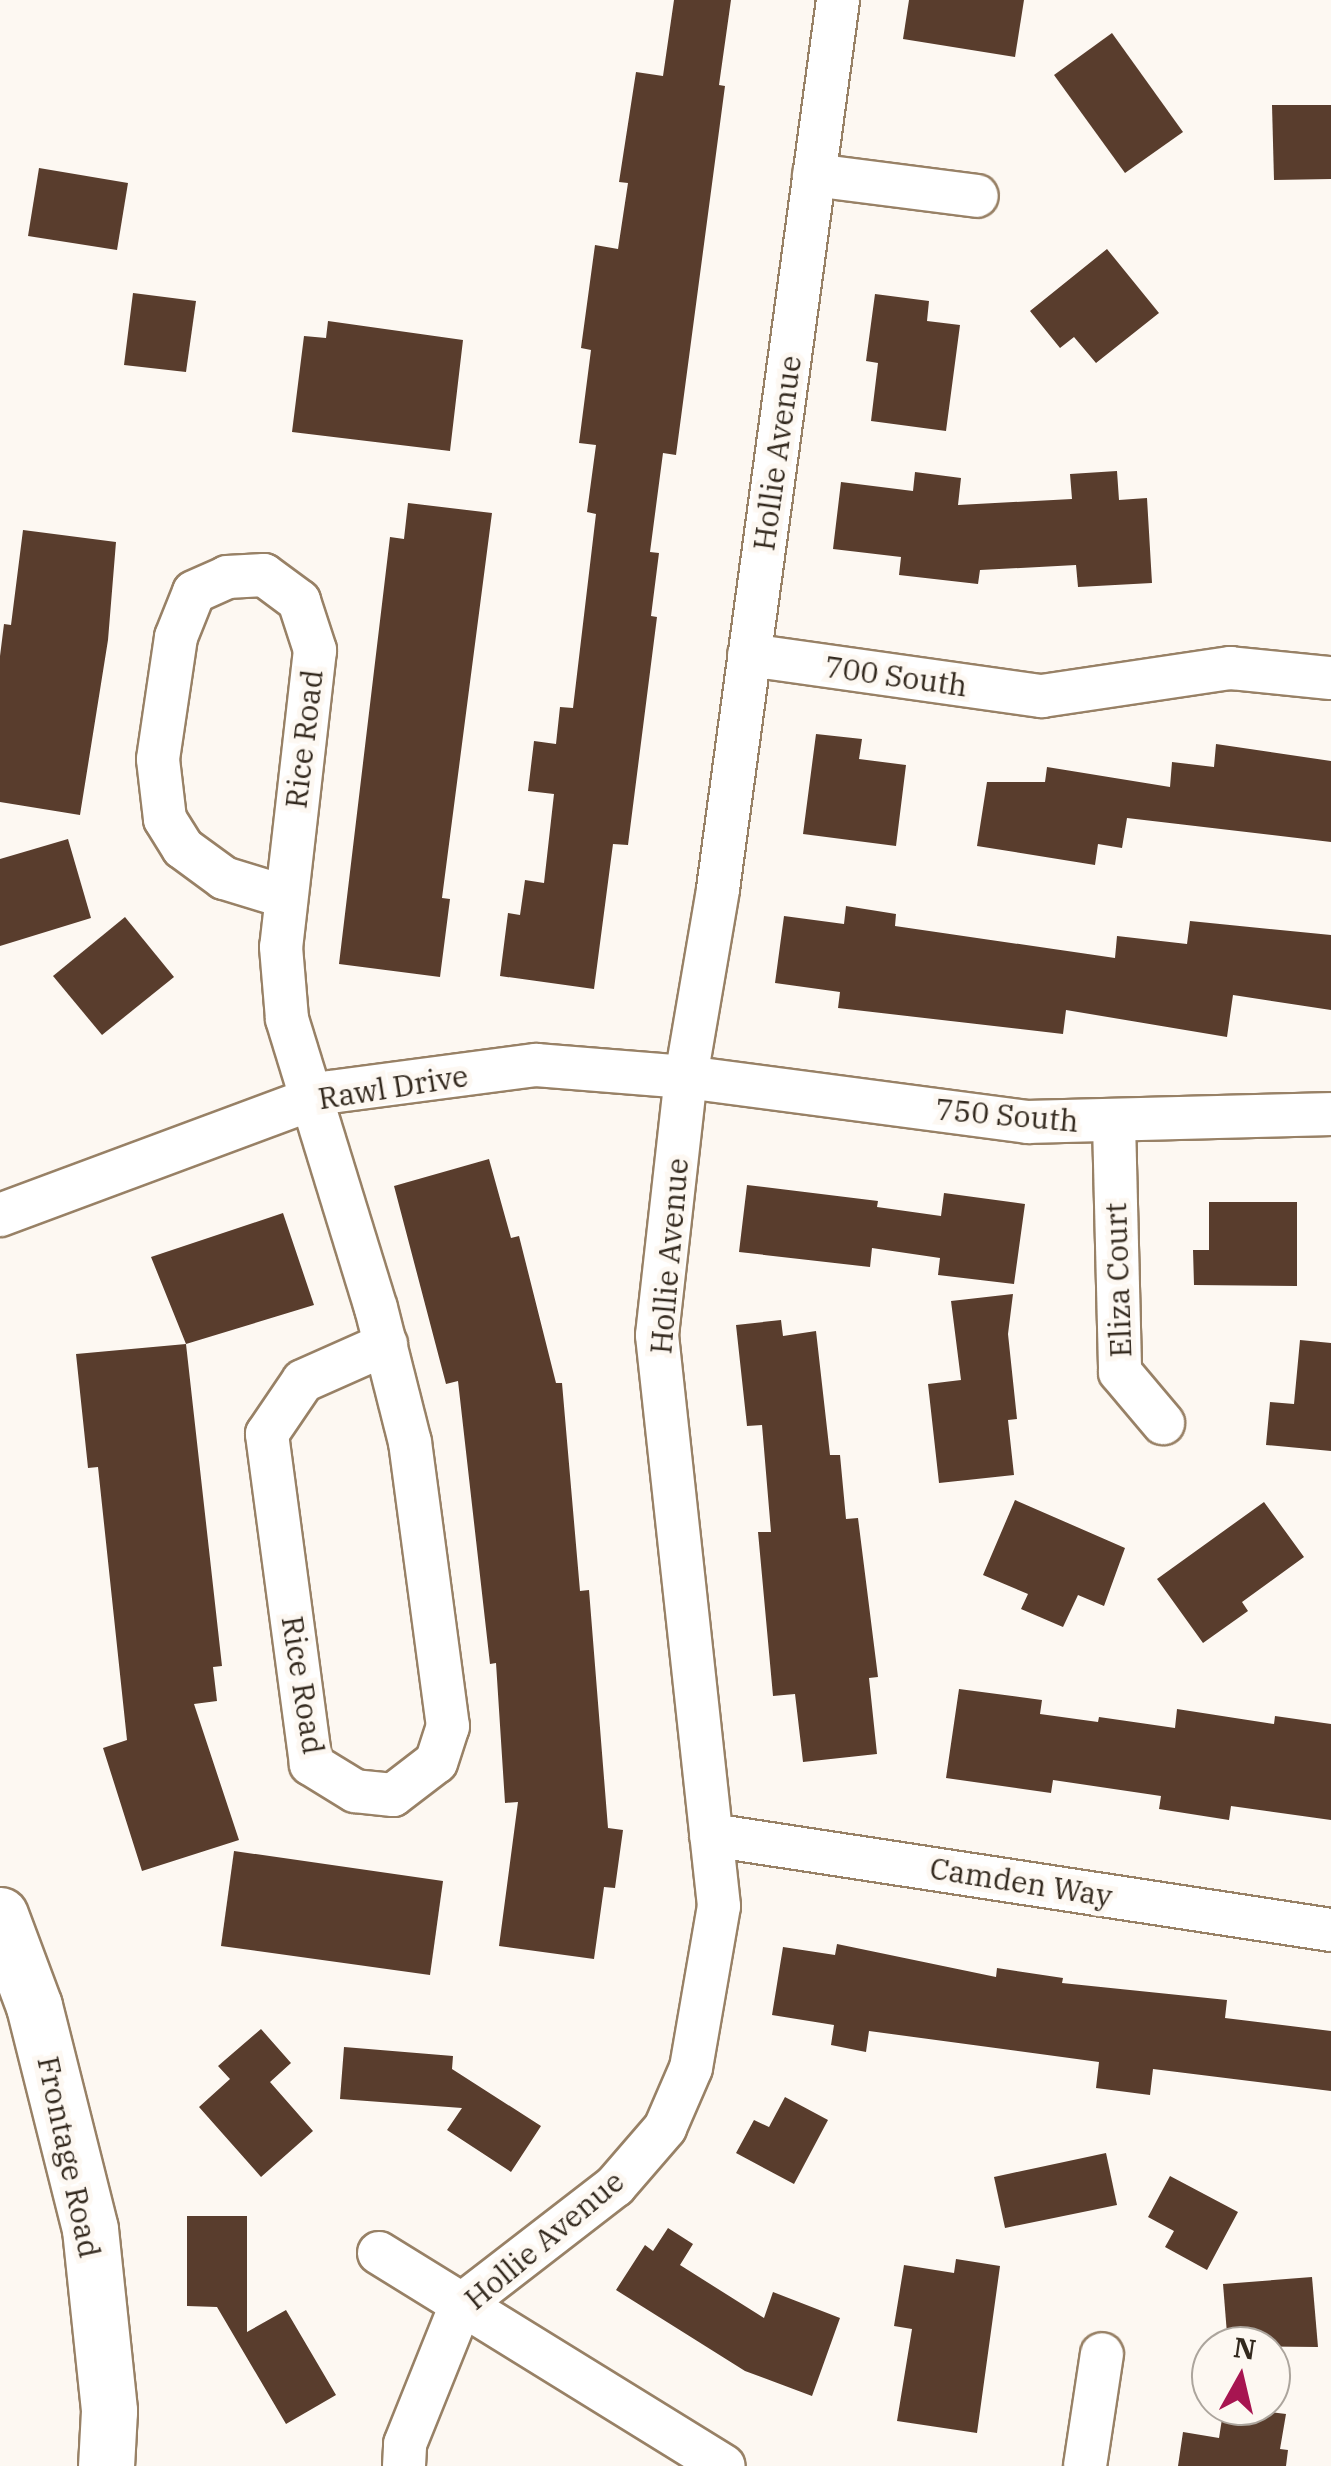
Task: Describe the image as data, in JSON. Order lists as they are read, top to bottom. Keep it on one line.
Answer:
{"streets":{"street":["Hollie Avenue","700 South","Rice Road","Rawl Drive","750 South","Eliza Court","Camden Way","Frontage Road"]},"crossings":[["Hollie Avenue","700 South"],["Hollie Avenue","Rawl Drive"],["Hollie Avenue","750 South"],["Hollie Avenue","Camden Way"],["Rice Road","Rawl Drive"],["Rawl Drive","750 South"],["750 South","Eliza Court"]],"north":"top"}
